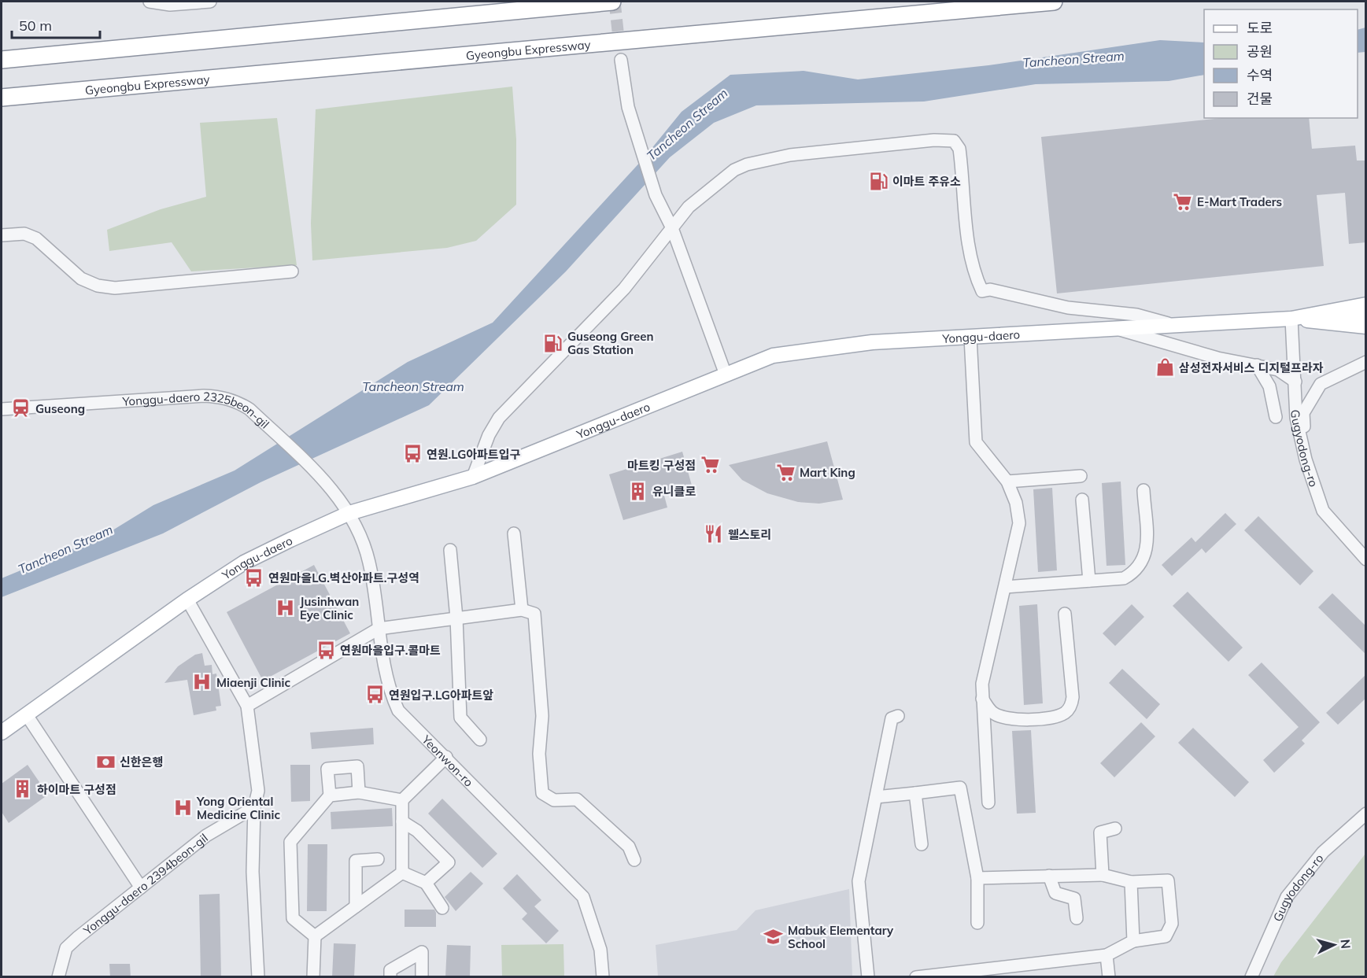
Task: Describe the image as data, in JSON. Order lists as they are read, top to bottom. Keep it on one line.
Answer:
{"streets":{"highway":["Gyeongbu Expressway"],"main road":["Yonggu-daero"],"street":["Yonggu-daero 2325beon-gil","Gugyodong-ro","Yeonwon-ro","Yonggu-daero 2394beon-gil"]},"crossings":[["Yonggu-daero","Yonggu-daero 2325beon-gil"],["Yonggu-daero","Gugyodong-ro"],["Yonggu-daero","Yeonwon-ro"],["Yonggu-daero 2325beon-gil","Yeonwon-ro"]],"water":["Tancheon Stream"],"places":{"fuel station":["이마트 주유소","Guseong Green Gas Station"],"supermarket":["E-Mart Traders","마트킹 구성점","Mart King"],"shop":["삼성전자서비스 디지털프라자"],"station":["Guseong"],"bus stop":["연원.LG아파트입구","연원마을LG.벽산아파트.구성역","연원마을입구.콜마트","연원입구.LG아파트앞"],"building":["유니클로","하이마트 구성점"],"restaurant":["웰스토리"],"hospital":["Jusinhwan Eye Clinic","Miaenji Clinic","Yong Oriental Medicine Clinic"],"bank":["신한은행"],"school or university":["Mabuk Elementary School"]},"legend":["도로","공원","수역","건물"],"scale_bar":"50 m","north":"right"}
